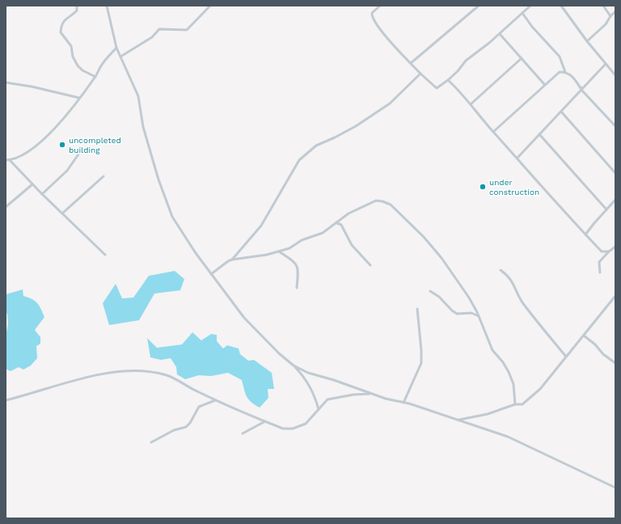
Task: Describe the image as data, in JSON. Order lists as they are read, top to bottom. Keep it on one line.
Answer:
{"places":["uncompleted building","under construction"]}
